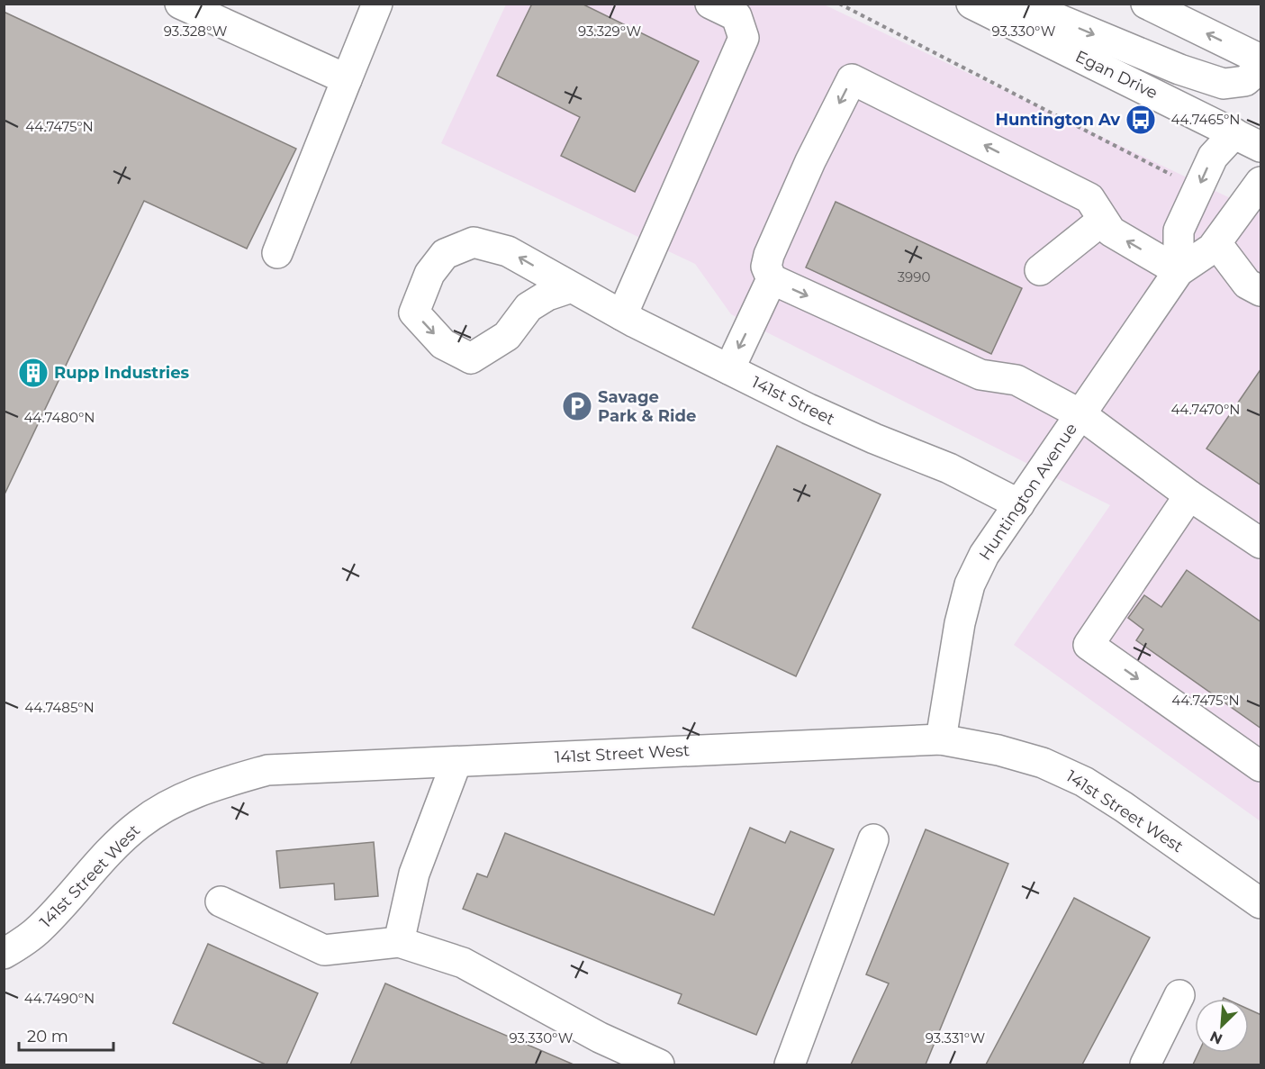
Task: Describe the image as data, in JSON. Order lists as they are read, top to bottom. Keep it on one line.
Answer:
{"streets":{"main road":["Egan Drive","141st Street","Huntington Avenue","141st Street West"]},"crossings":[["141st Street","Huntington Avenue"],["Huntington Avenue","141st Street West"]],"places":{"bus stop":["Huntington Av"],"building":["Rupp Industries"],"parking":["Savage Park & Ride"]},"house_numbers":["3990"],"scale_bar":"20 m","north":"bottom left","coordinates":["93.328°W","93.329°W","93.330°W","44.7465°N","44.7475°N","44.7470°N","44.7480°N","44.7485°N","44.7490°N","93.331°W"]}
